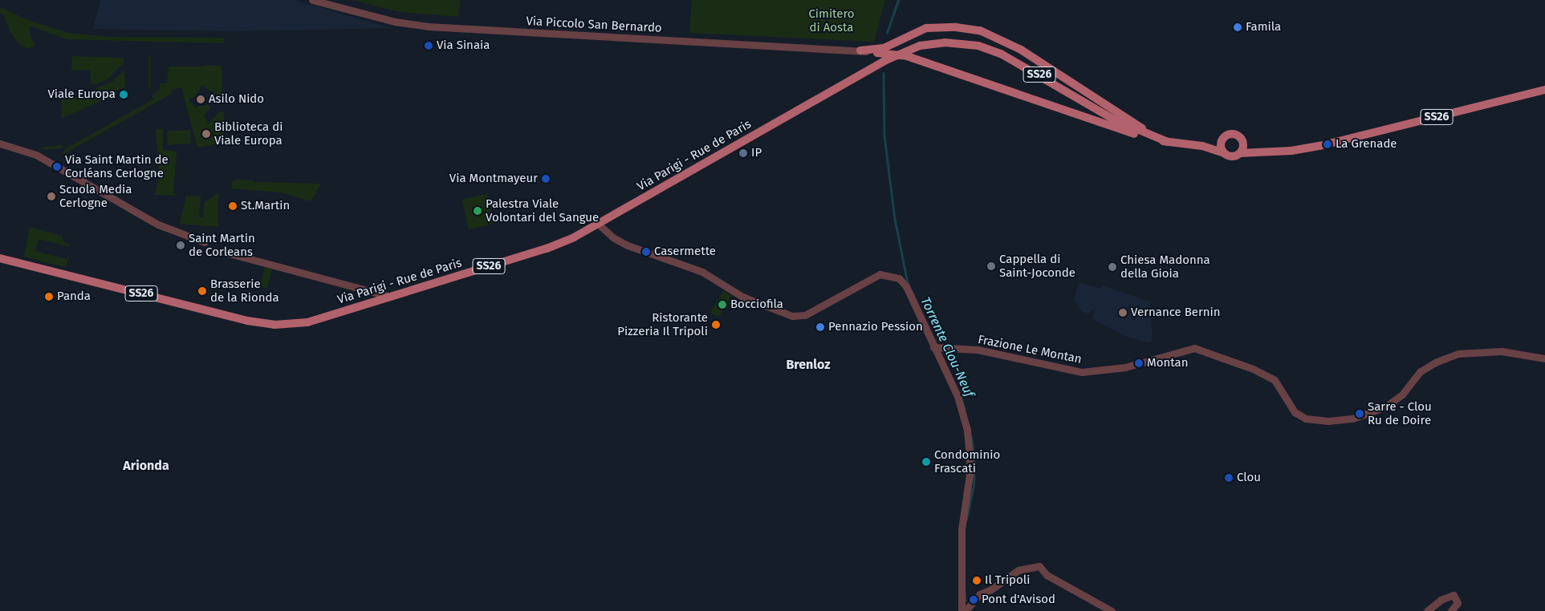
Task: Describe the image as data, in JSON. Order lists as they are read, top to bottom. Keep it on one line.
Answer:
{"streets":{"main road":["SS26","Via Parigi - Rue de Paris"],"street":["Via Piccolo San Bernardo","Frazione Le Montan"]},"crossings":[["SS26","Via Parigi - Rue de Paris"]],"districts":["Brenloz","Arionda"],"water":["Torrente Clou-Neuf"],"parks":["Cimitero di Aosta"],"places":["Famila","Via Sinaia","Viale Europa","Asilo Nido","Biblioteca di Viale Europa","La Grenade","IP","Via Saint Martin de Corléans Cerlogne","Via Montmayeur","Scuola Media Cerlogne","St.Martin","Palestra Viale Volontari del Sangue","Saint Martin de Corleans","Casermette","Cappella di Saint-Joconde","Chiesa Madonna della Gioia","Brasserie de la Rionda","Panda","Bocciofila","Vernance Bernin","Ristorante Pizzeria Il Tripoli","Pennazio Pession","Montan","Sarre - Clou Ru de Doire","Condominio Frascati","Clou","Il Tripoli","Pont d'Avisod"]}
